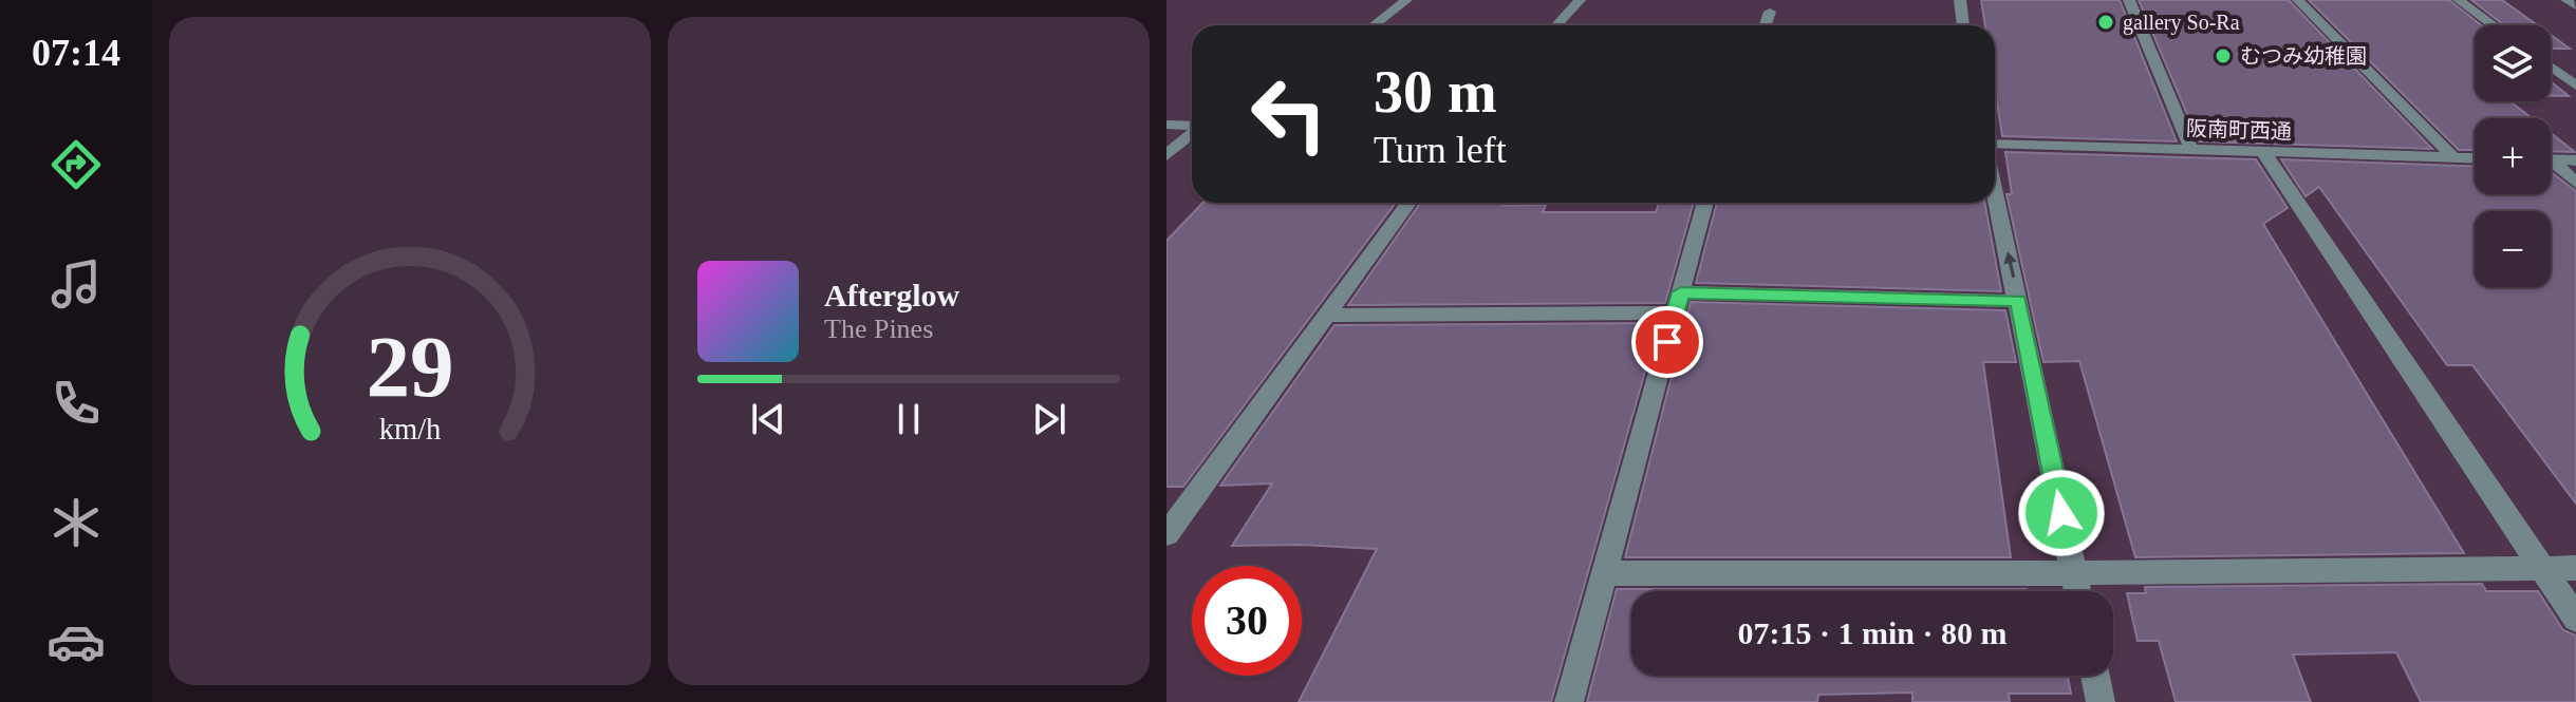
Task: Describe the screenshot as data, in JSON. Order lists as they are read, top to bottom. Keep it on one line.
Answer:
{"streets":{"street":["阪南町西通"]},"places":["gallery So-Ra","むつみ幼稚園"],"page":{"tabs":"07:14","map_buttons":["+","−"],"turn":["30 m","Turn left"],"song":["Afterglow","The Pines"],"limit":"30","trip":"07:15 · 1 min · 80 m","gauge":["29","km/h"]}}
